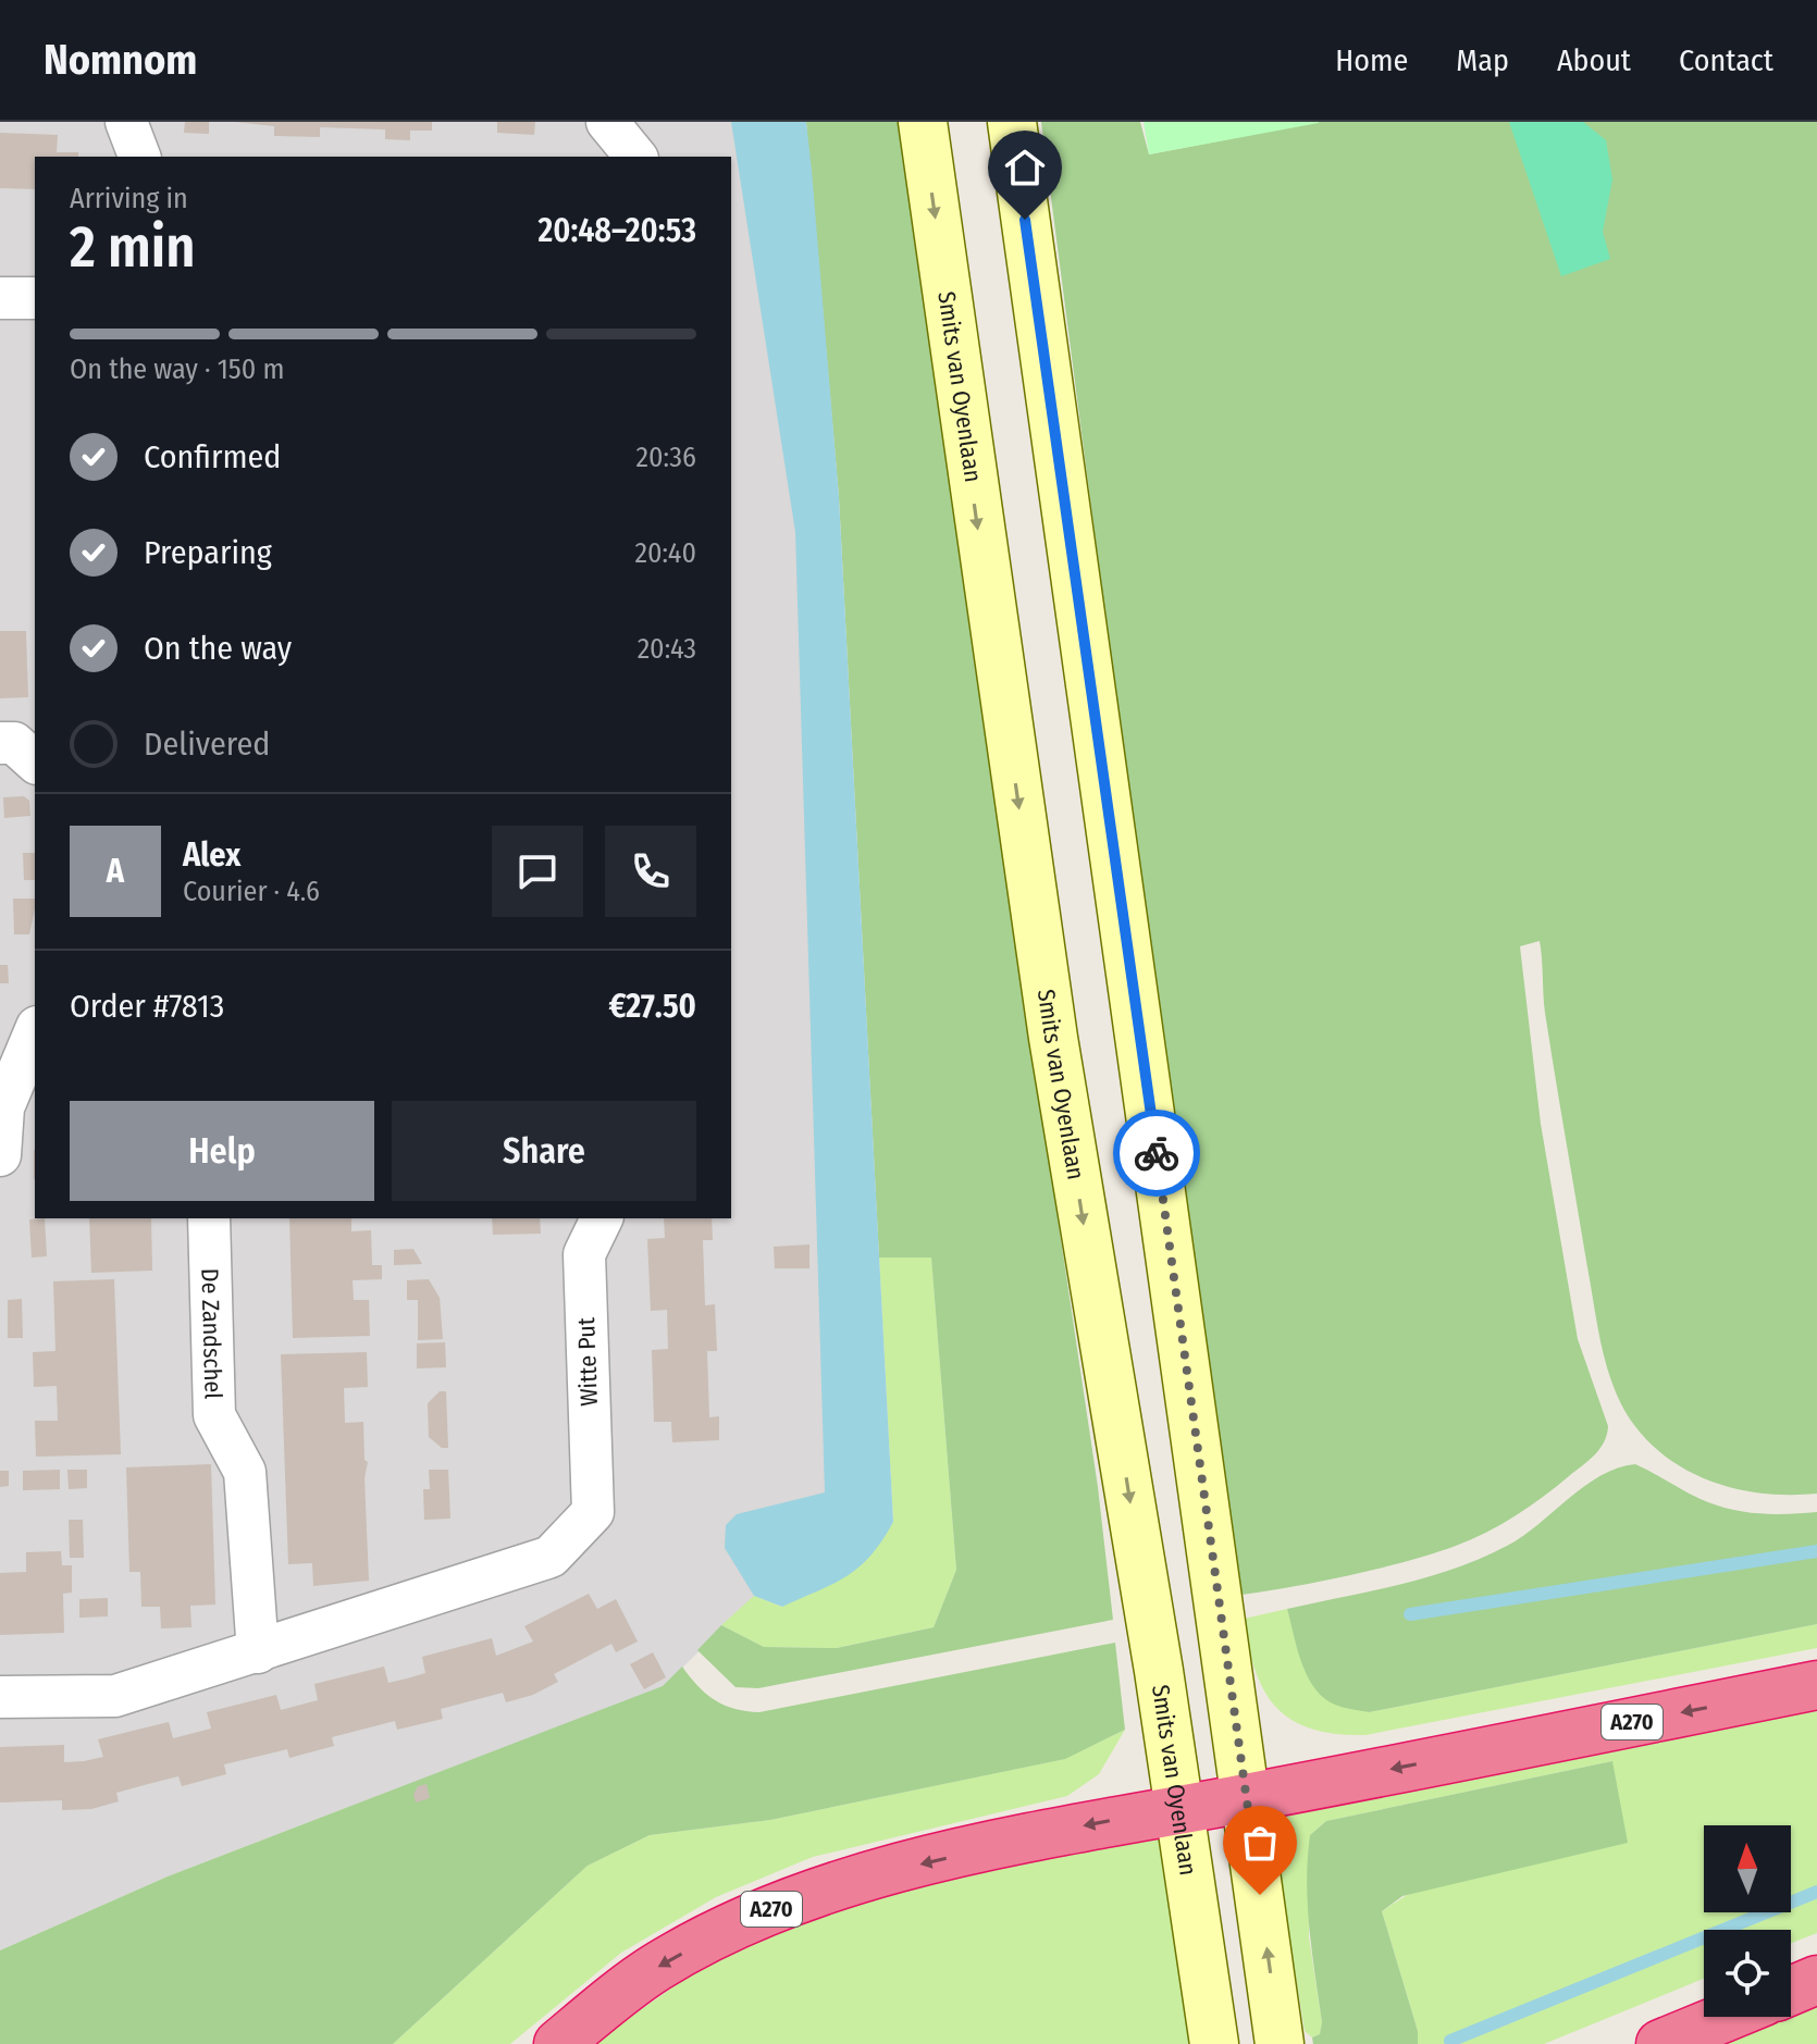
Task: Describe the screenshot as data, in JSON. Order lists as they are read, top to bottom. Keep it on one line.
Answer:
{"streets":{"highway":["A270"],"main road":["Smits van Oyenlaan"],"street":["De Zandschel","Witte Put"]},"crossings":[["Smits van Oyenlaan","A270"],["De Zandschel","Witte Put"]],"north":"top","page":{"header":"Nomnom","nav":["Home","Map","About","Contact"],"heading":["2 min","Arriving in","20:48–20:53"],"panel":["Alex","Courier · 4.6","Order #7813","€27.50"],"bar":"On the way · 150 m","list":[["Confirmed","20:36"],["Preparing","20:40"],["On the way","20:43"],"Delivered"],"round":"A","buttons":["Help","Share"]}}
